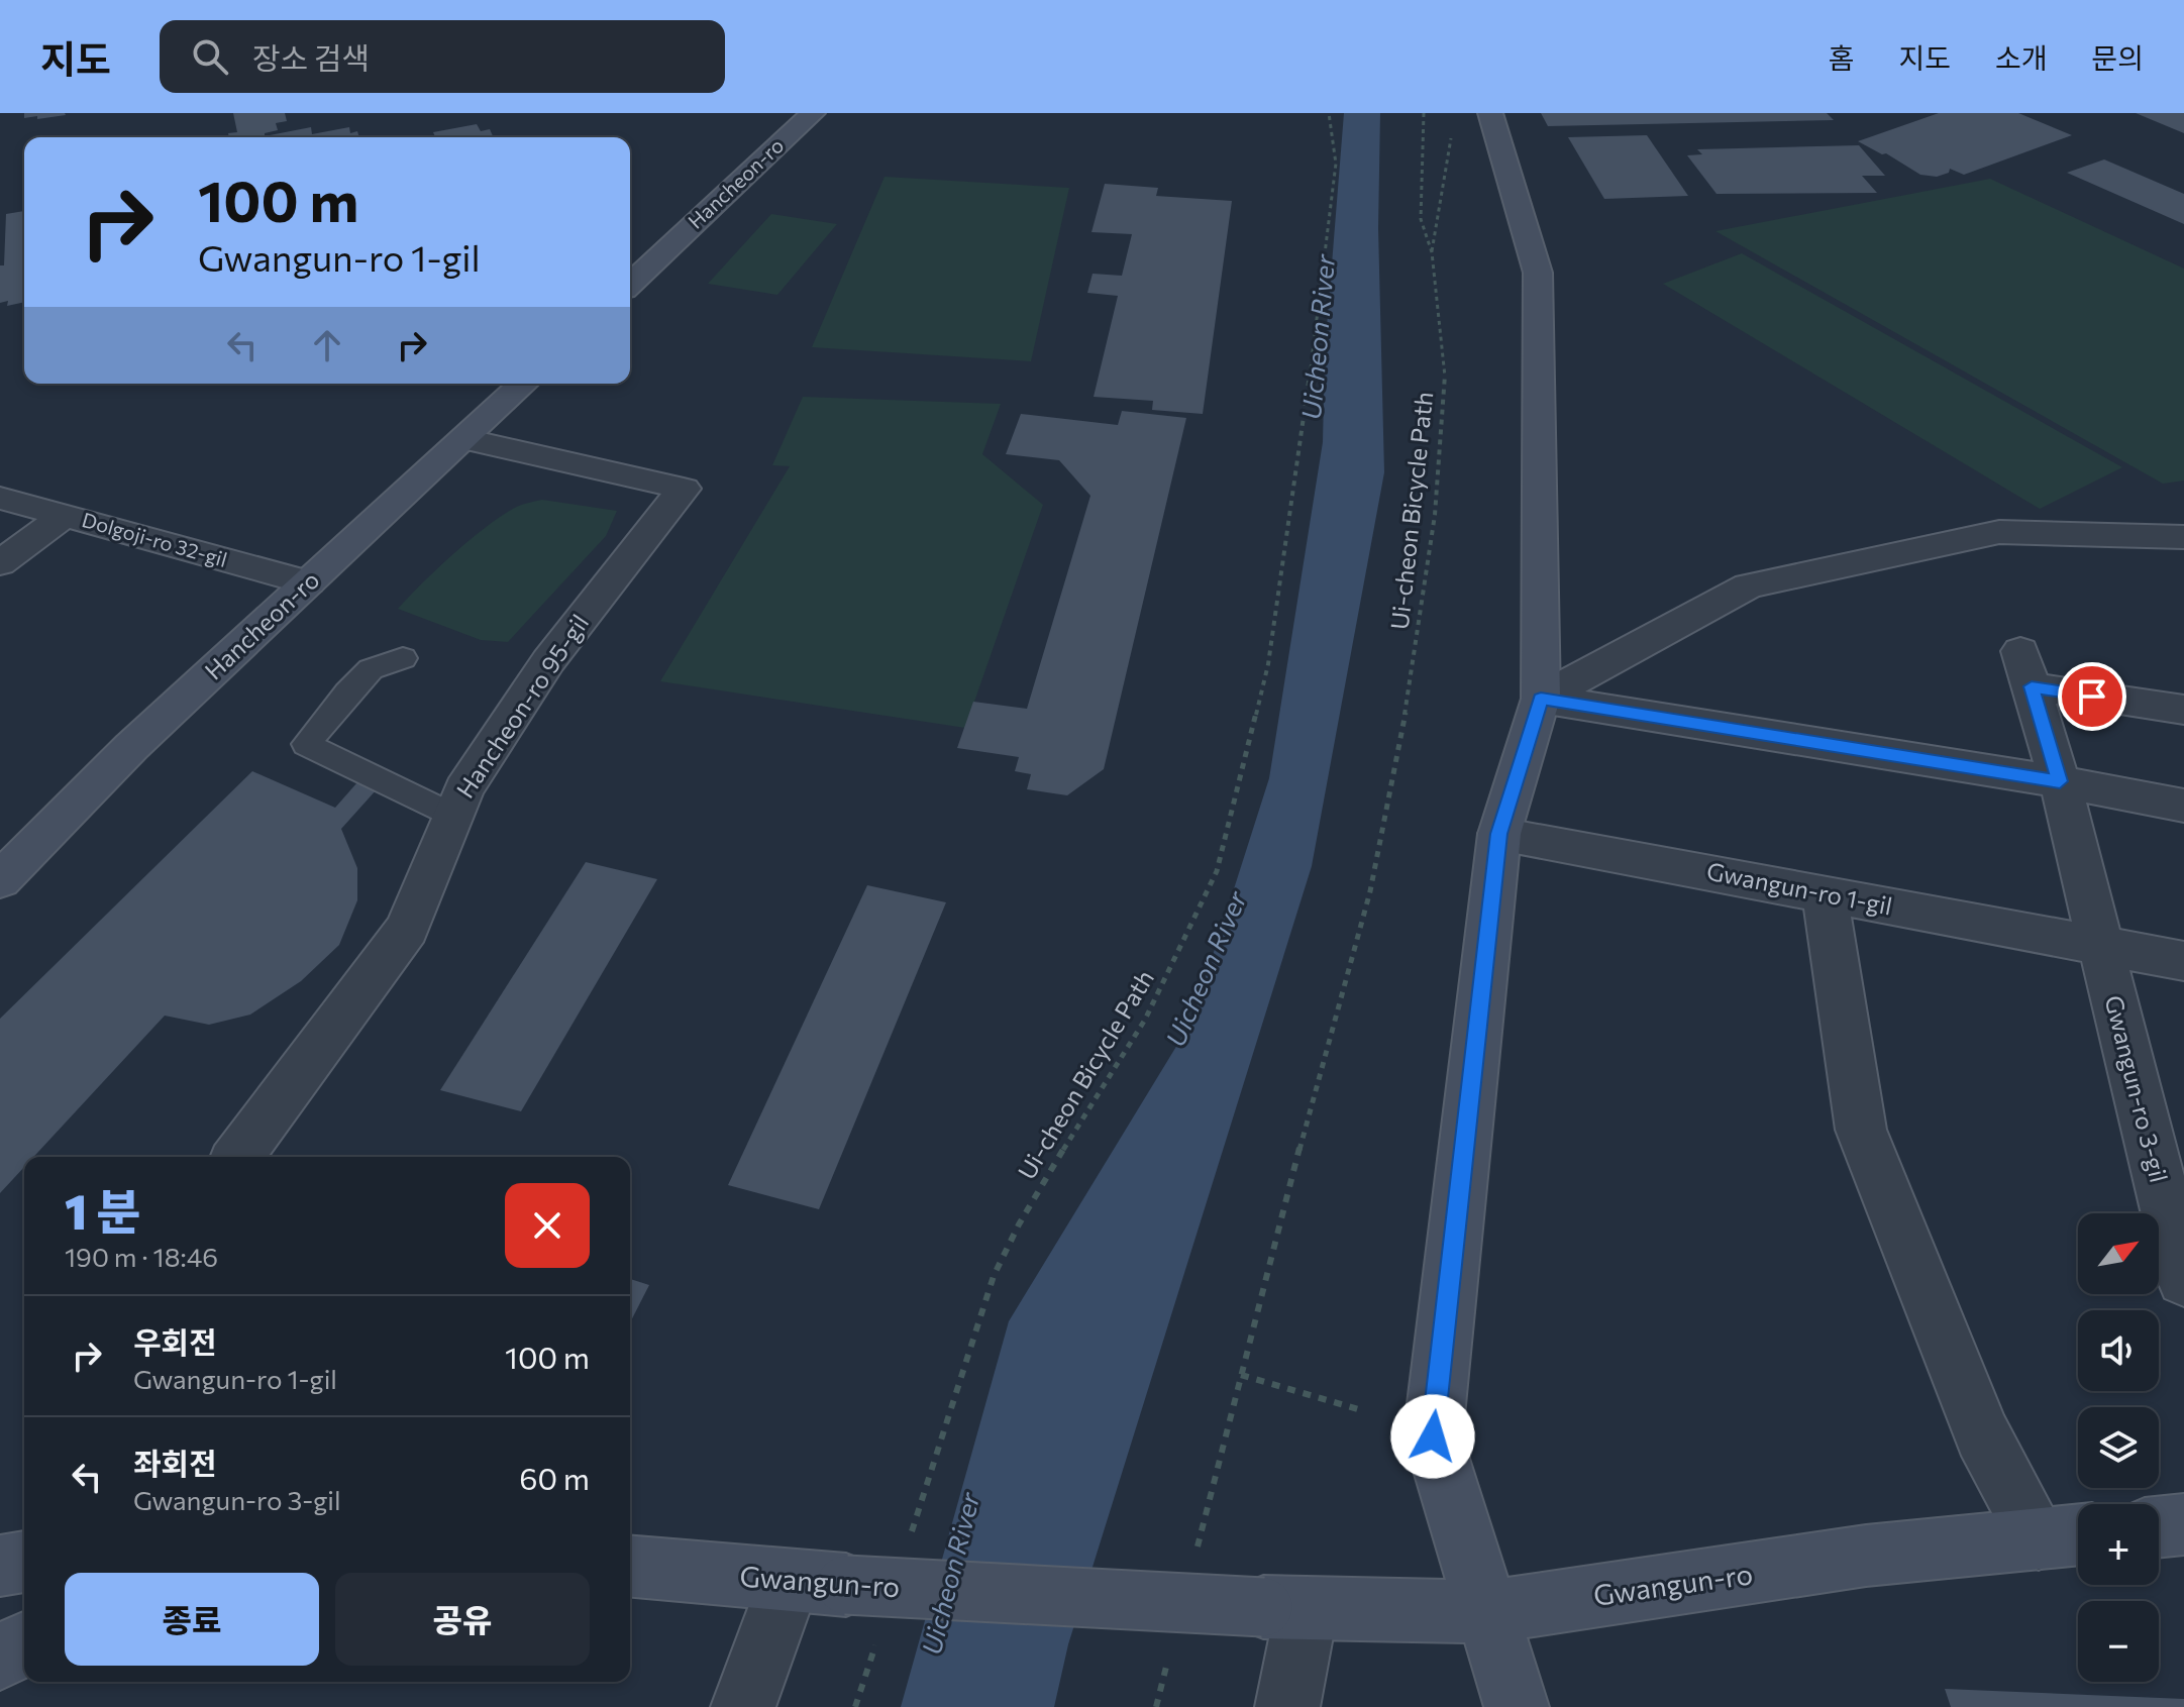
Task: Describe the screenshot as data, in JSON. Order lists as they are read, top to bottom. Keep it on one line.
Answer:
{"streets":{"street":["Hancheon-ro","Dolgoji-ro 32-gil","Hancheon-ro 95-gil","Gwangun-ro 1-gil","Gwangun-ro 3-gil","Gwangun-ro"],"path":["Ui-cheon Bicycle Path"]},"crossings":[["Hancheon-ro","Dolgoji-ro 32-gil"],["Hancheon-ro","Hancheon-ro 95-gil"],["Gwangun-ro 1-gil","Gwangun-ro 3-gil"],["Gwangun-ro 1-gil","Gwangun-ro"]],"water":["Uicheon River"],"north":"top right","page":{"header":"지도","search":"장소 검색","nav":["홈","지도","소개","문의"],"turn":["100 m","Gwangun-ro 1-gil"],"heading":["1 분","190 m · 18:46"],"map_buttons":["+","−"],"list":[{"name":"우회전","note":"Gwangun-ro 1-gil","value":"100 m"},{"name":"좌회전","note":"Gwangun-ro 3-gil","value":"60 m"}],"buttons":["종료","공유"]}}
